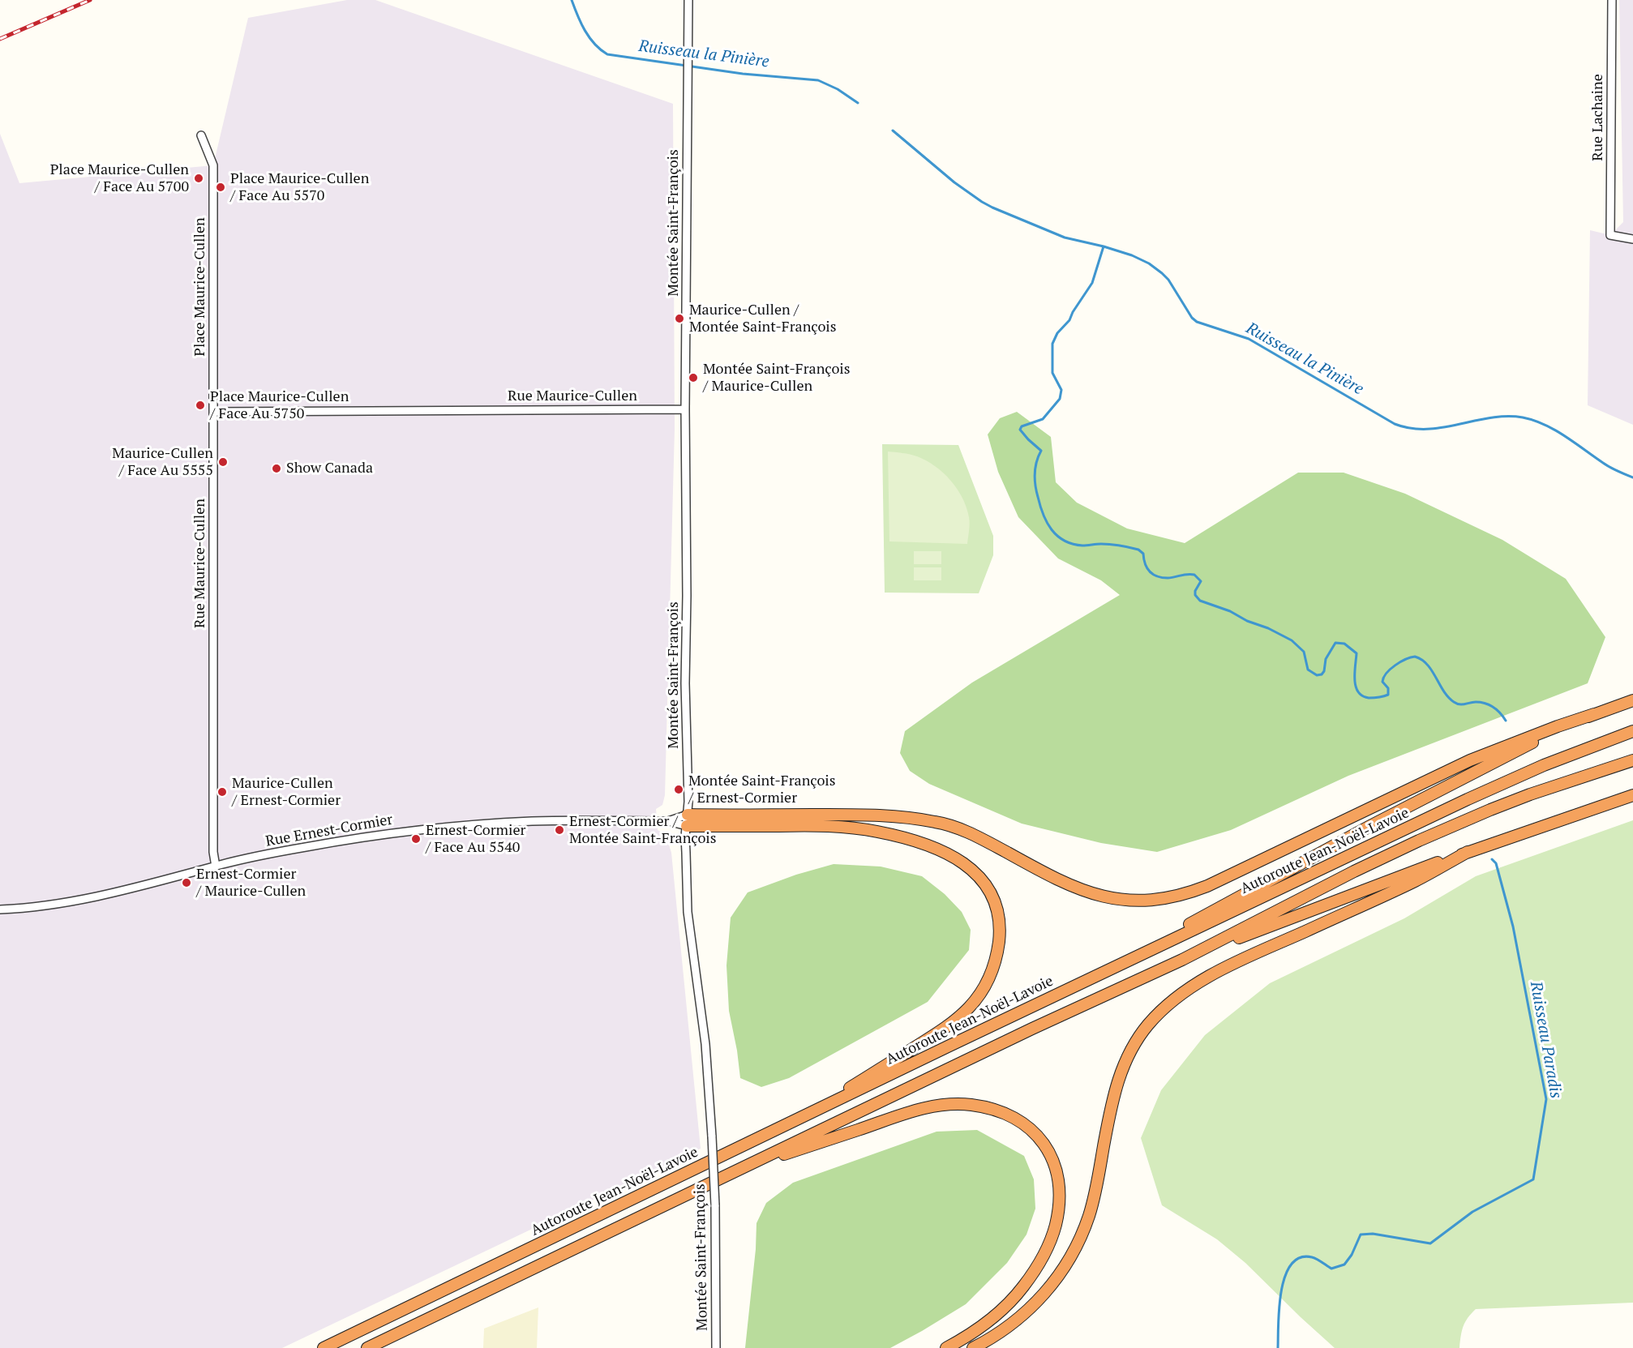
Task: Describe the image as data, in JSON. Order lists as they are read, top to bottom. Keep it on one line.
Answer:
{"streets":{"highway":["Autoroute Jean-Noël-Lavoie"],"street":["Rue Lachaine","Montée Saint-François","Place Maurice-Cullen","Rue Maurice-Cullen","Rue Ernest-Cormier"]},"crossings":[["Montée Saint-François","Rue Maurice-Cullen"],["Montée Saint-François","Rue Ernest-Cormier"],["Place Maurice-Cullen","Rue Maurice-Cullen"],["Rue Maurice-Cullen","Rue Ernest-Cormier"]],"water":["Ruisseau la Pinière","Ruisseau Paradis"],"places":["Place Maurice-Cullen / Face Au 5700","Place Maurice-Cullen / Face Au 5570","Maurice-Cullen / Montée Saint-François","Montée Saint-François / Maurice-Cullen","Place Maurice-Cullen / Face Au 5750","Maurice-Cullen / Face Au 5555","Show Canada","Montée Saint-François / Ernest-Cormier","Maurice-Cullen / Ernest-Cormier","Ernest-Cormier / Montée Saint-François","Ernest-Cormier / Face Au 5540","Ernest-Cormier / Maurice-Cullen"]}
